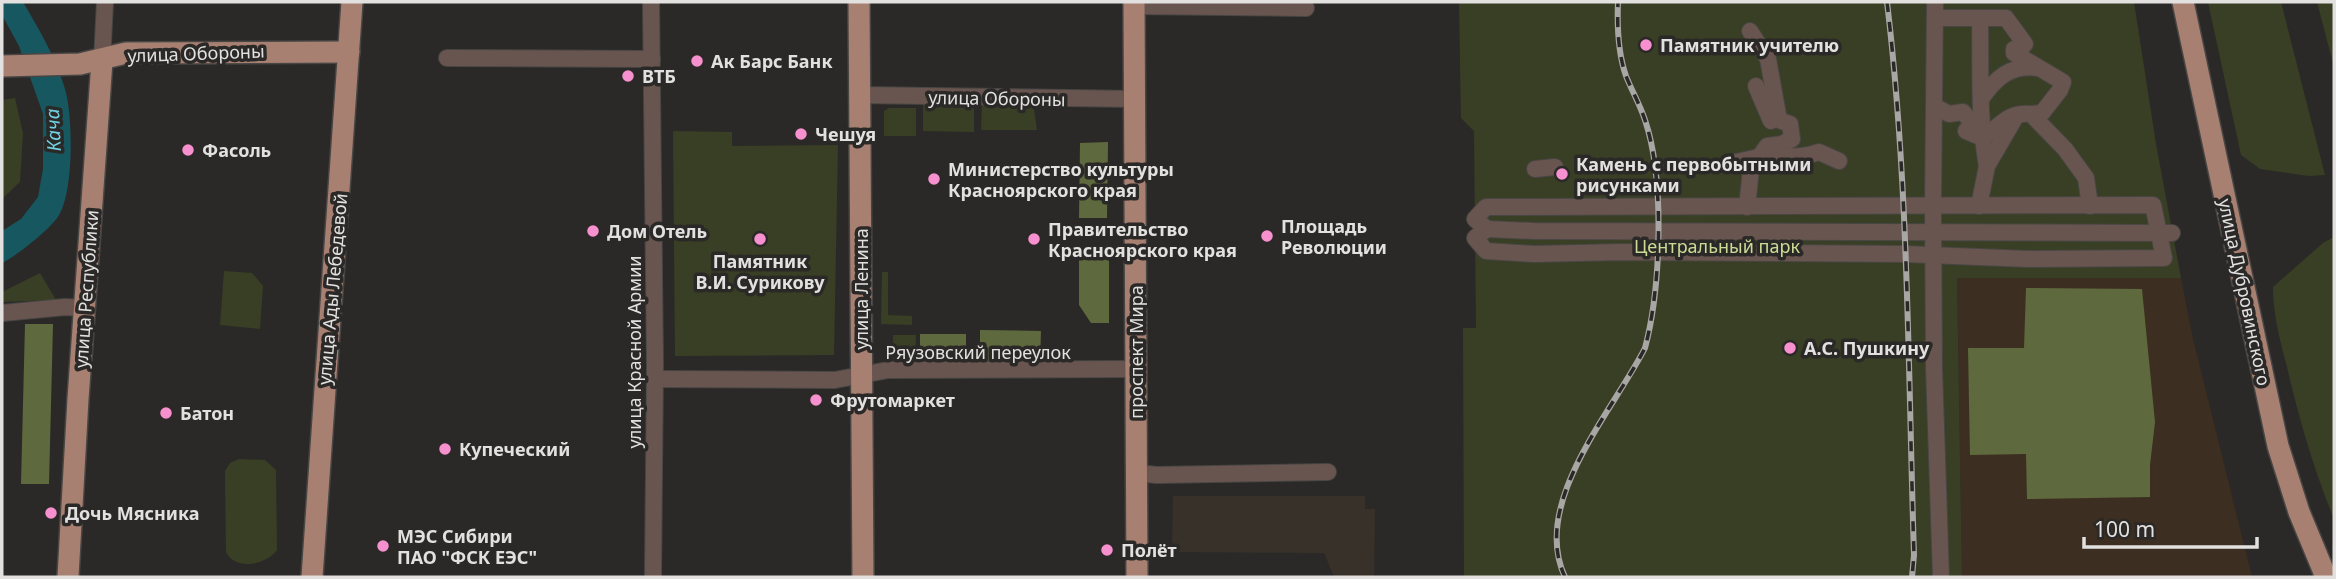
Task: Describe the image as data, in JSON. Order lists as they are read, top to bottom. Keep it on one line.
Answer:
{"streets":{"main road":["улица Обороны","улица Республики","улица Ады Лебедевой","улица Ленина","улица Дубровинского","проспект Мира"],"street":["улица Красной Армии","Ряузовский переулок"]},"crossings":[["улица Обороны","улица Республики"],["улица Обороны","улица Ады Лебедевой"],["улица Обороны","улица Ленина"],["улица Обороны","проспект Мира"],["улица Ленина","Ряузовский переулок"],["улица Красной Армии","Ряузовский переулок"],["Ряузовский переулок","проспект Мира"]],"water":["Кача"],"parks":["Центральный парк"],"places":["Памятник учителю","Ак Барс Банк","ВТБ","Чешуя","Фасоль","Камень с первобытными рисунками","Министерство культуры Красноярского края","Дом Отель","Площадь Революции","Памятник В.И. Сурикову","Правительство Красноярского края","А.С. Пушкину","Фрутомаркет","Батон","Купеческий","Дочь Мясника","МЭС Сибири ПАО \"ФСК ЕЭС\"","Полёт"],"scale_bar":"100 m"}
